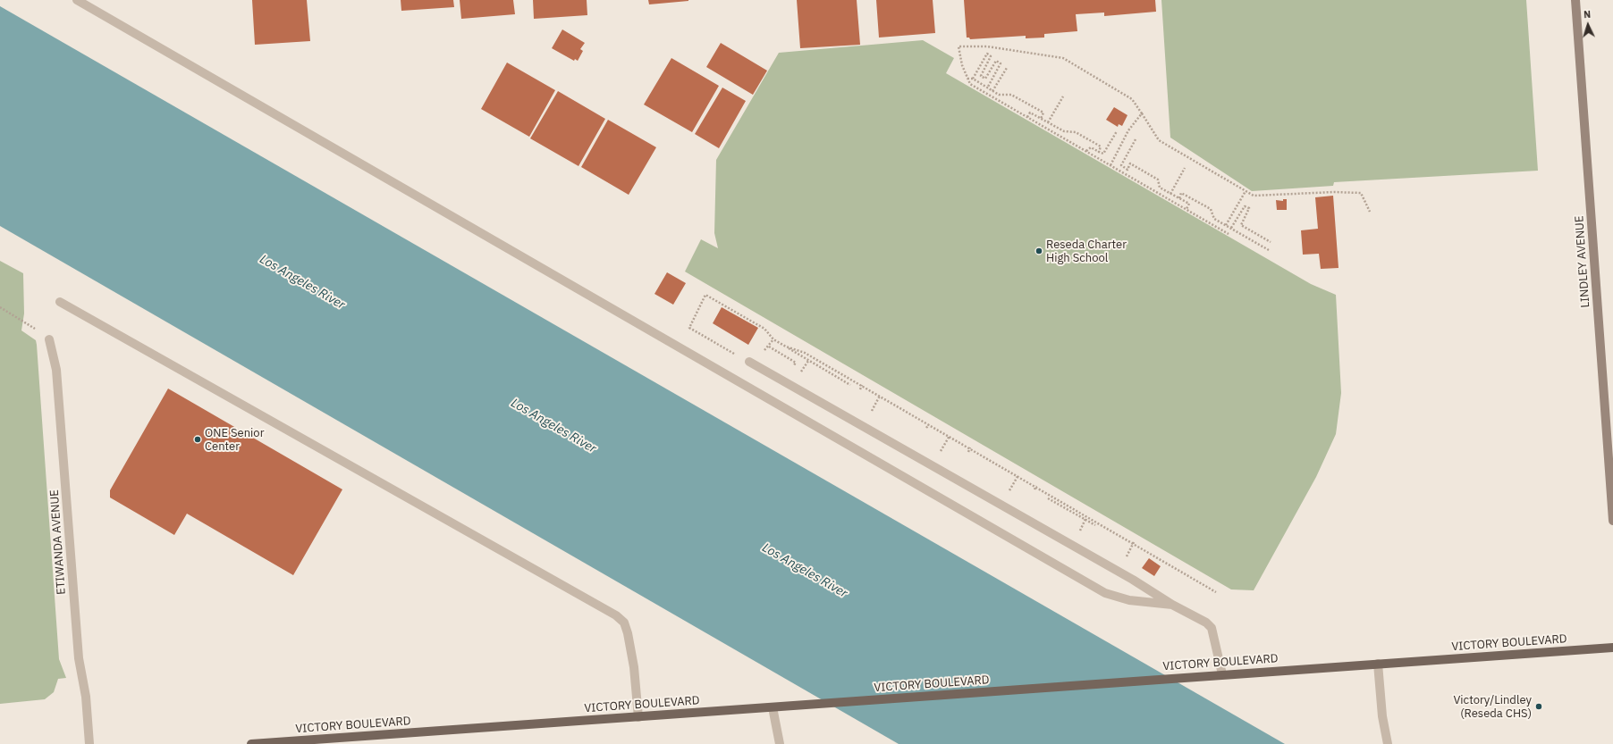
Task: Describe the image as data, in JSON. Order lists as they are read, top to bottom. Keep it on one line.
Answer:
{"streets":{"main road":["LINDLEY AVENUE","VICTORY BOULEVARD"],"lane":["ETIWANDA AVENUE"]},"water":["Los Angeles River"],"places":["Reseda Charter High School","ONE Senior Center","Victory/Lindley (Reseda CHS)"],"north":"top"}
